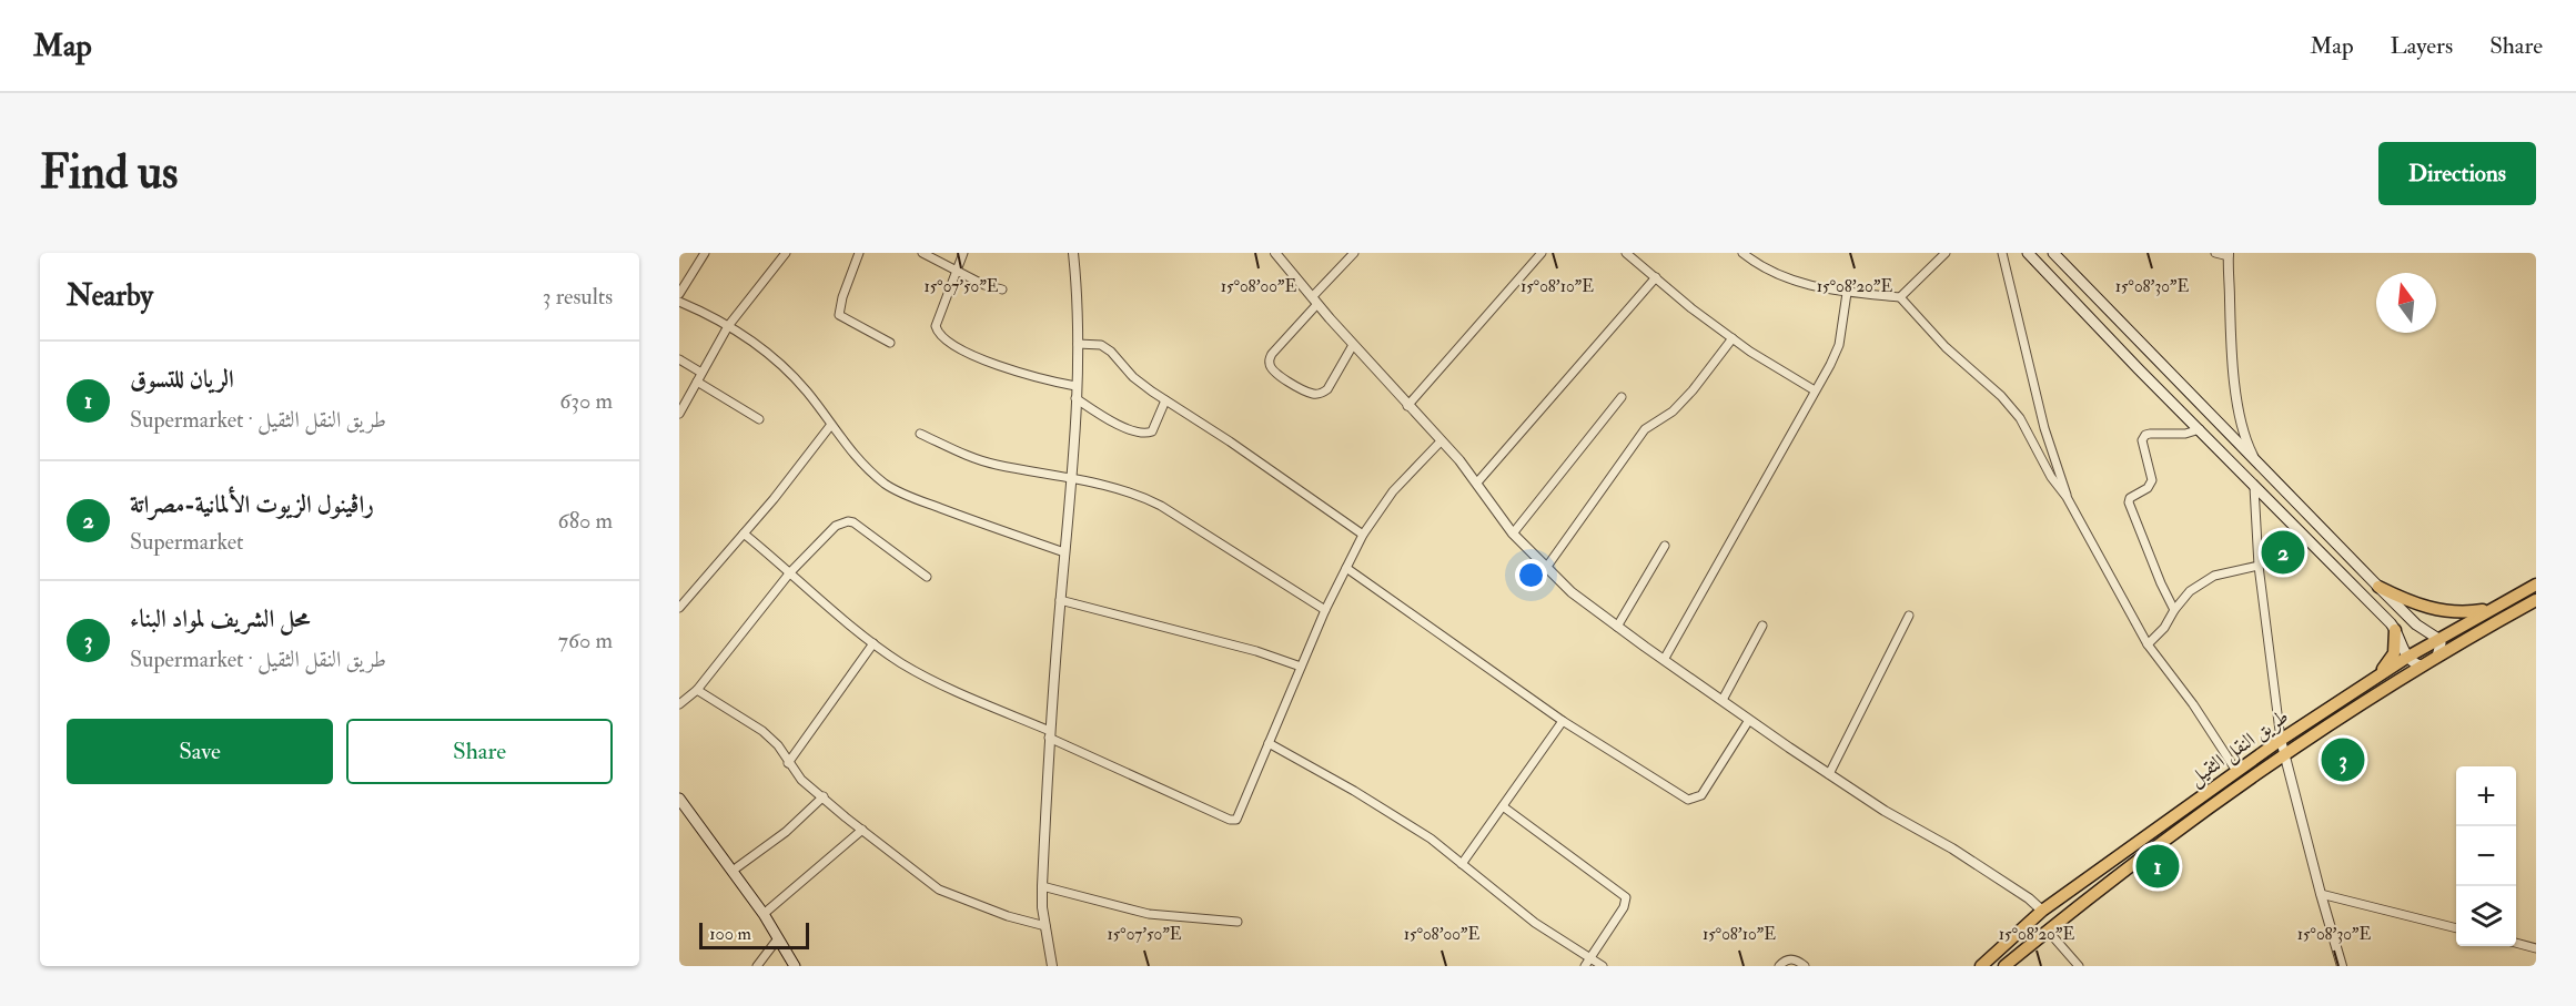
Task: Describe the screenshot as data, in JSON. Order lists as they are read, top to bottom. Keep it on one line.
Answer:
{"streets":{"highway":["طريق النقل الثقيل"]},"scale_bar":"100 m","north":"top","page":{"header":"Map","nav":["Map","Layers","Share"],"buttons":["Directions",["Save","Share"]],"title":"Find us","heading":["Nearby","3 results"],"list":[{"mark":"1","name":"الريان للتسوق","note":"Supermarket · طريق النقل الثقيل","value":"630 m"},{"mark":"2","name":"راڤينول الزيوت الألمانية-مصراتة","note":"Supermarket","value":"680 m"},{"mark":"3","name":"محل الشريف لمواد البناء","note":"Supermarket · طريق النقل الثقيل","value":"760 m"}],"pins":["2","3","1"],"map_buttons":["+","−"],"scale":"100 m"},"coordinates":["15°07'50\"E","15°08'00\"E","15°08'10\"E","15°08'20\"E","15°08'30\"E"]}
